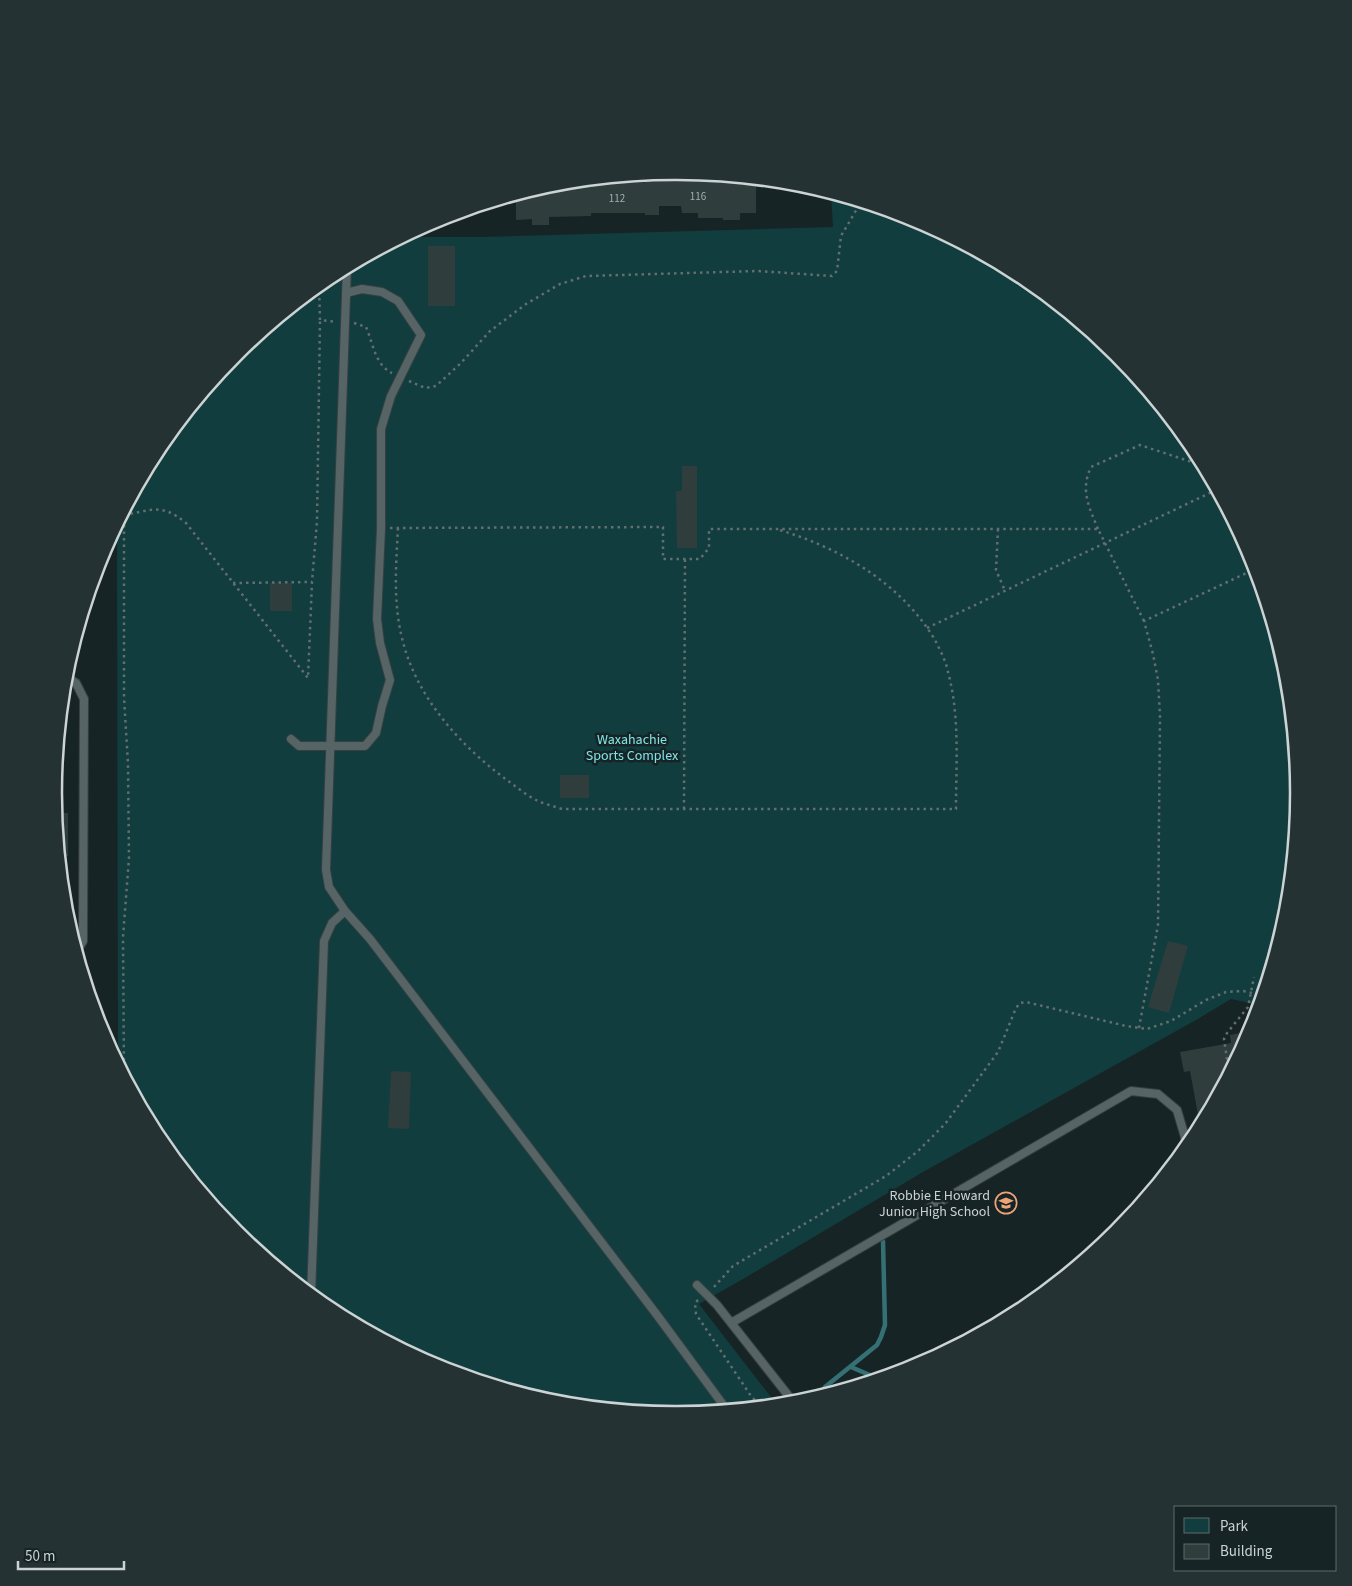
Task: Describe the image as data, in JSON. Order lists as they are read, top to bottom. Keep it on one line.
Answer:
{"parks":["Waxahachie Sports Complex"],"places":{"school or university":["Robbie E Howard Junior High School"]},"house_numbers":["116","112"],"legend":["Park","Building"],"scale_bar":"50 m"}
